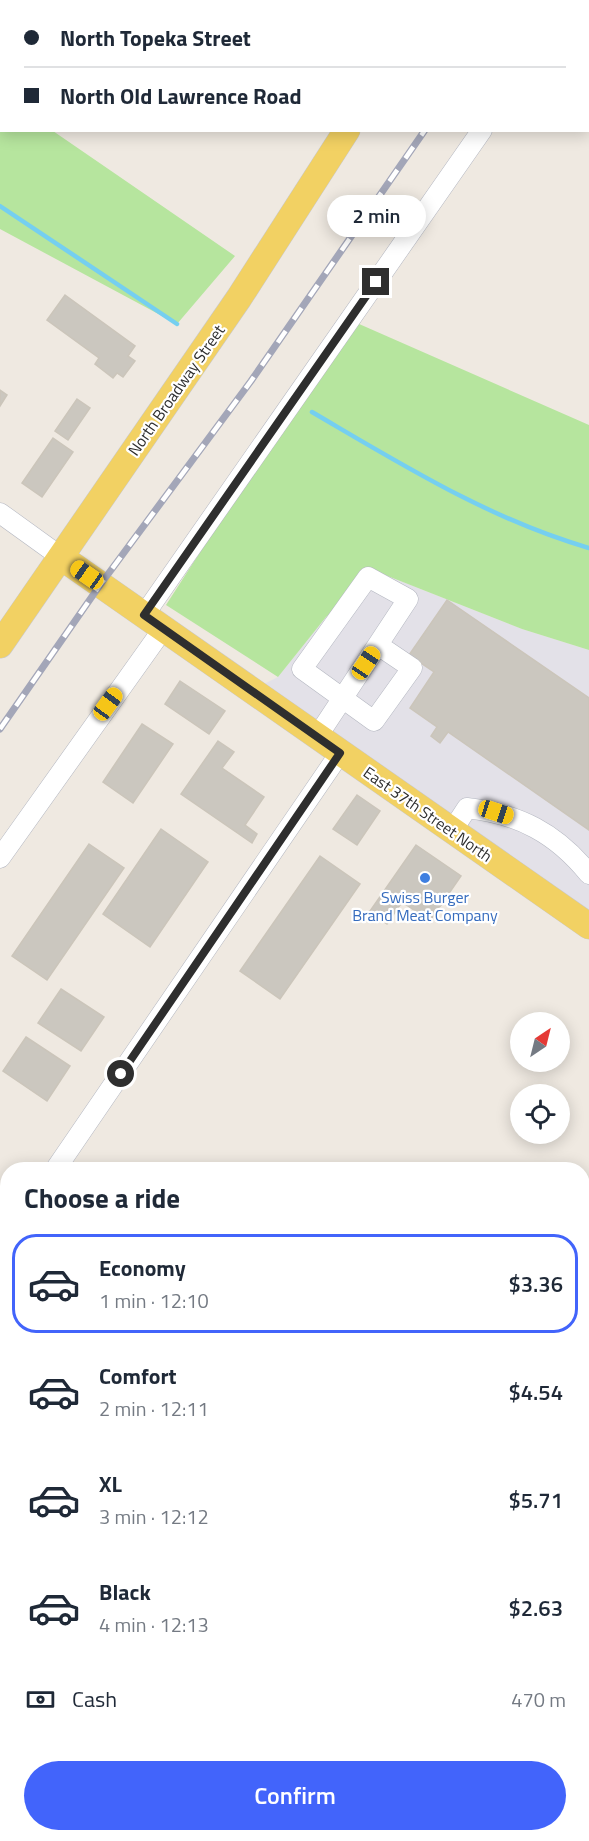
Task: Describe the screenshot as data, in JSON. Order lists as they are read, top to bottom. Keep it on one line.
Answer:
{"streets":{"main road":["North Broadway Street","East 37th Street North"]},"crossings":[["North Broadway Street","East 37th Street North"]],"places":["Swiss Burger Brand Meat Company"],"north":"top right","page":{"banner":["North Topeka Street","North Old Lawrence Road"],"bubble":"2 min","heading":"Choose a ride","list":[{"name":"Economy","note":"1 min · 12:10","value":"$3.36"},{"name":"Comfort","note":"2 min · 12:11","value":"$4.54"},{"name":"XL","note":"3 min · 12:12","value":"$5.71"},{"name":"Black","note":"4 min · 12:13","value":"$2.63"}],"pay":["Cash","470 m"],"buttons":"Confirm"}}
